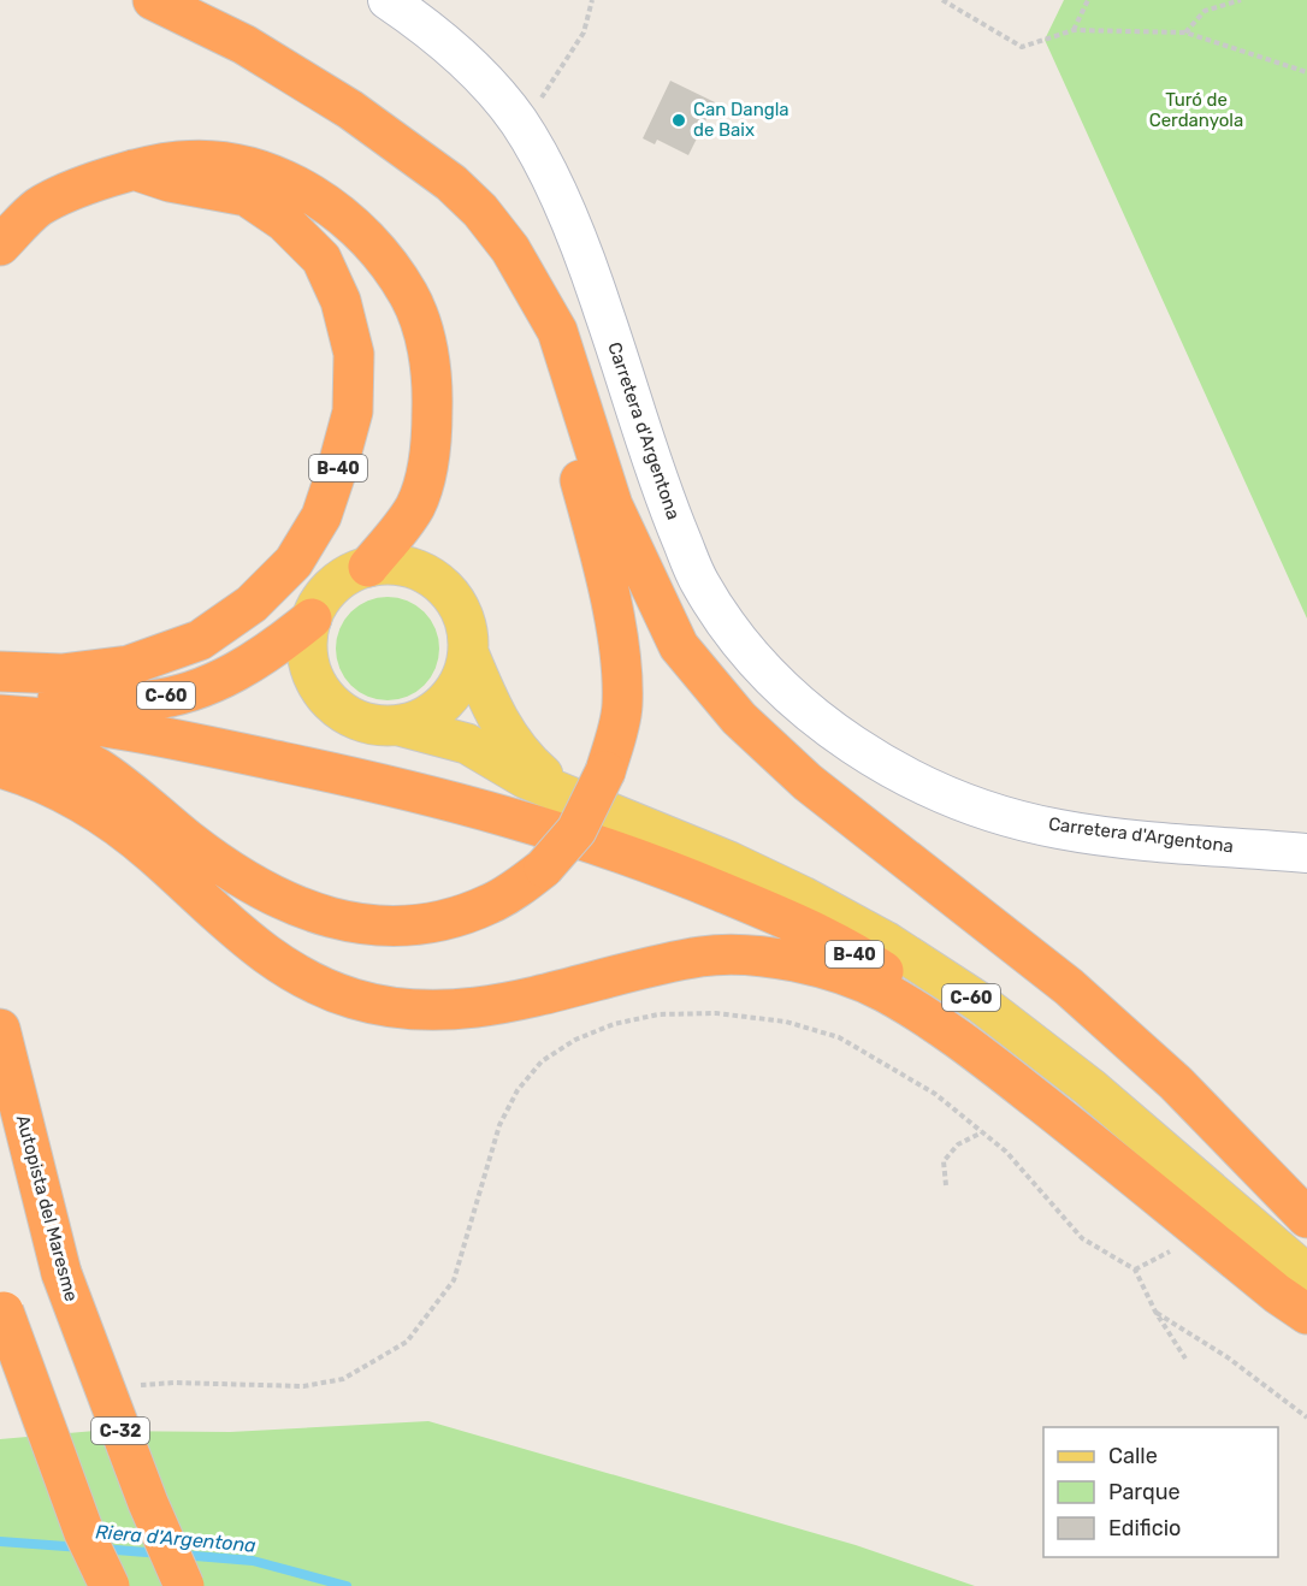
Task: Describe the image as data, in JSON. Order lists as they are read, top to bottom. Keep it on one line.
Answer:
{"streets":{"highway":["B-40","C-60","Autopista del Maresme","C-32"],"street":["Carretera d'Argentona"]},"water":["Riera d'Argentona"],"parks":["Turó de Cerdanyola"],"places":["Can Dangla de Baix"],"legend":["Calle","Parque","Edificio"]}
